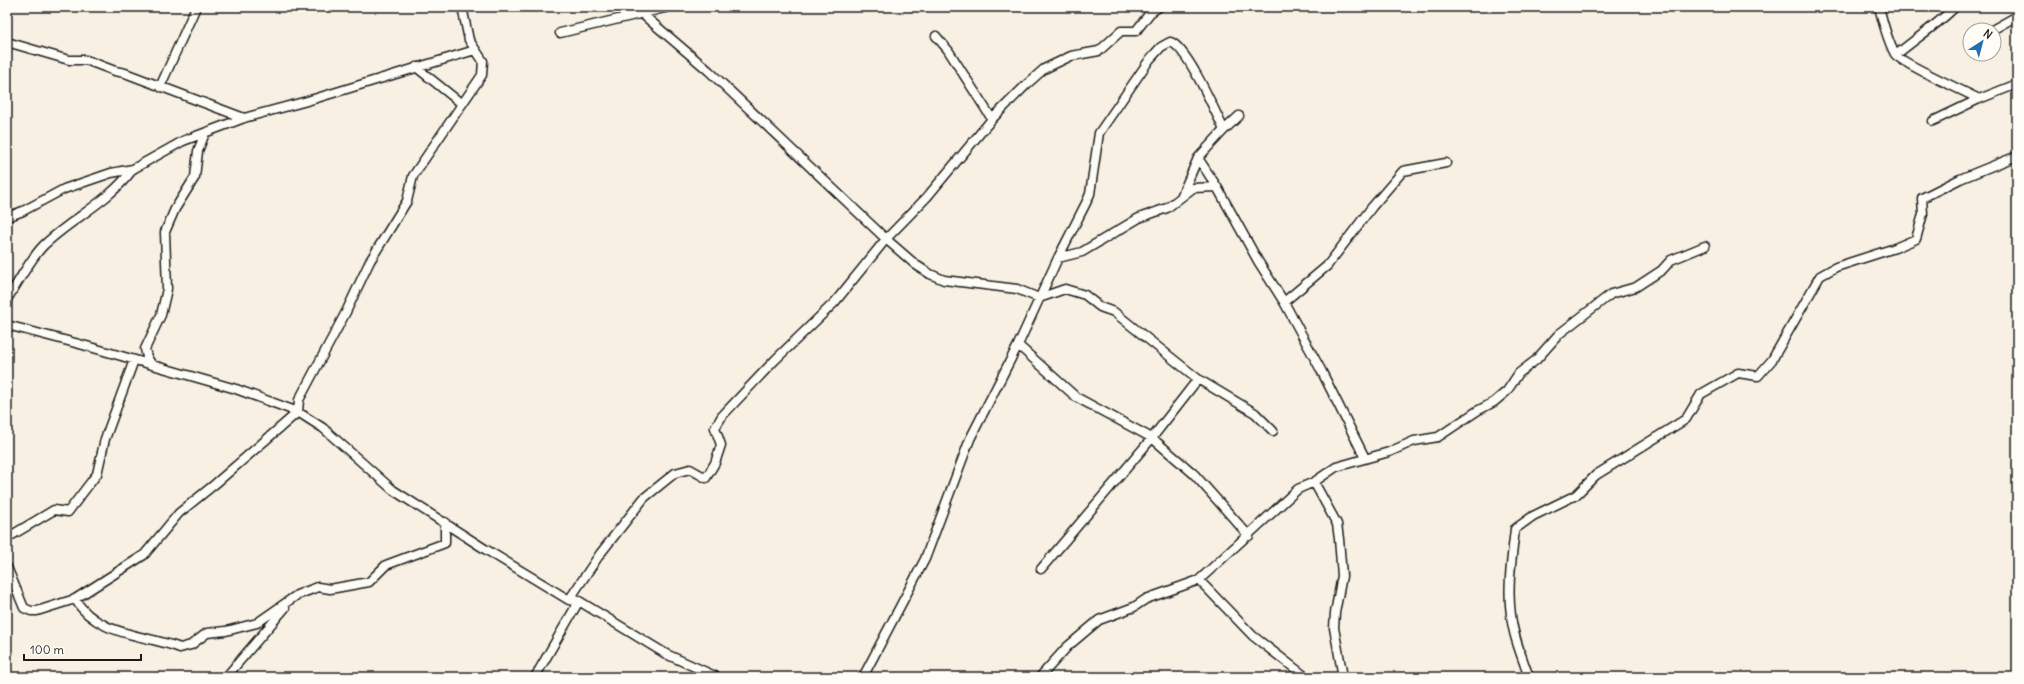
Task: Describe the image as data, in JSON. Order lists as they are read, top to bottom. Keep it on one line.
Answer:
{"scale_bar":"100 m","north":"top right"}
